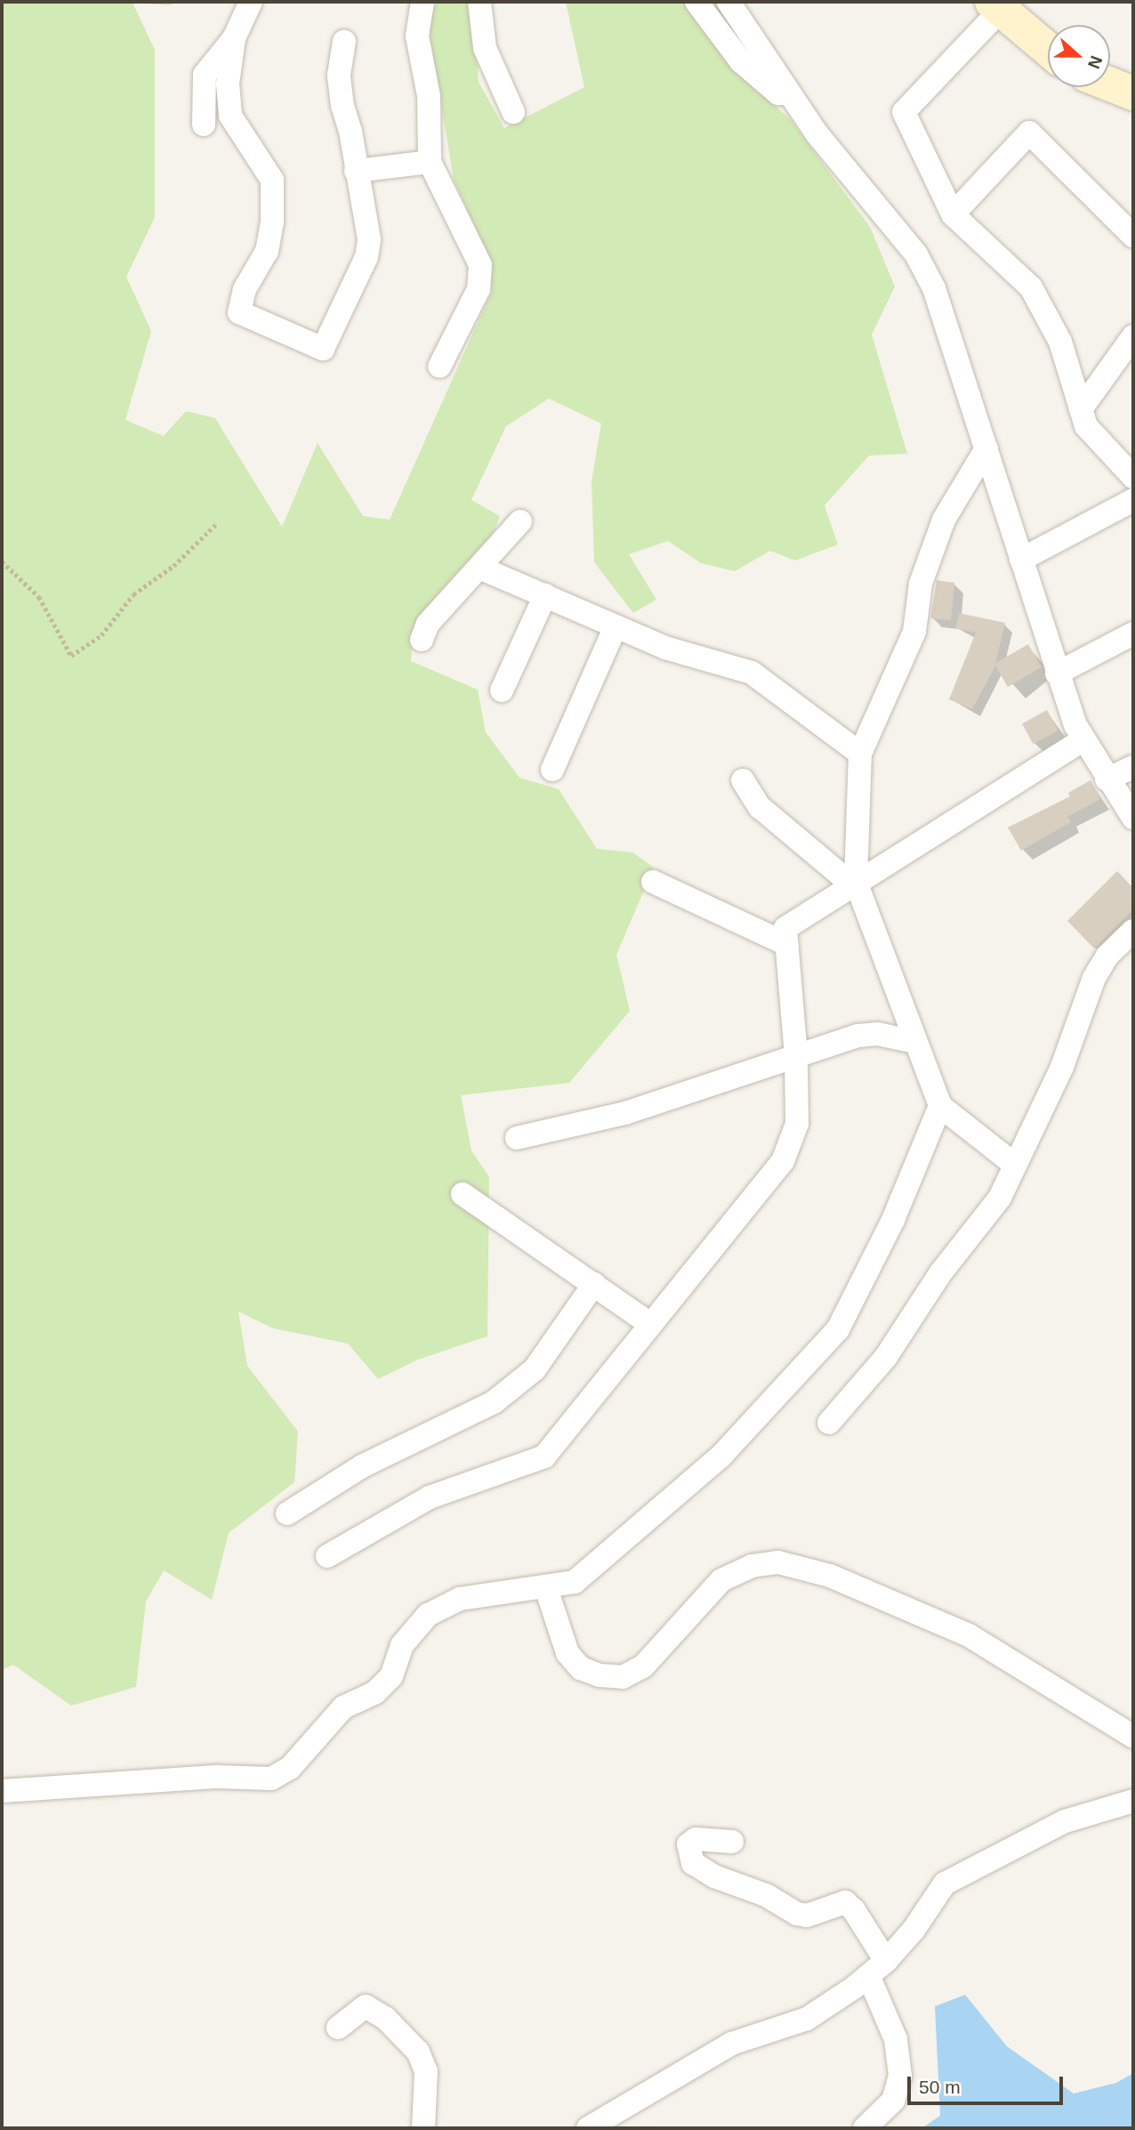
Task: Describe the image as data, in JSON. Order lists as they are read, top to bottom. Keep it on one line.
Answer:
{"scale_bar":"50 m","north":"right"}
